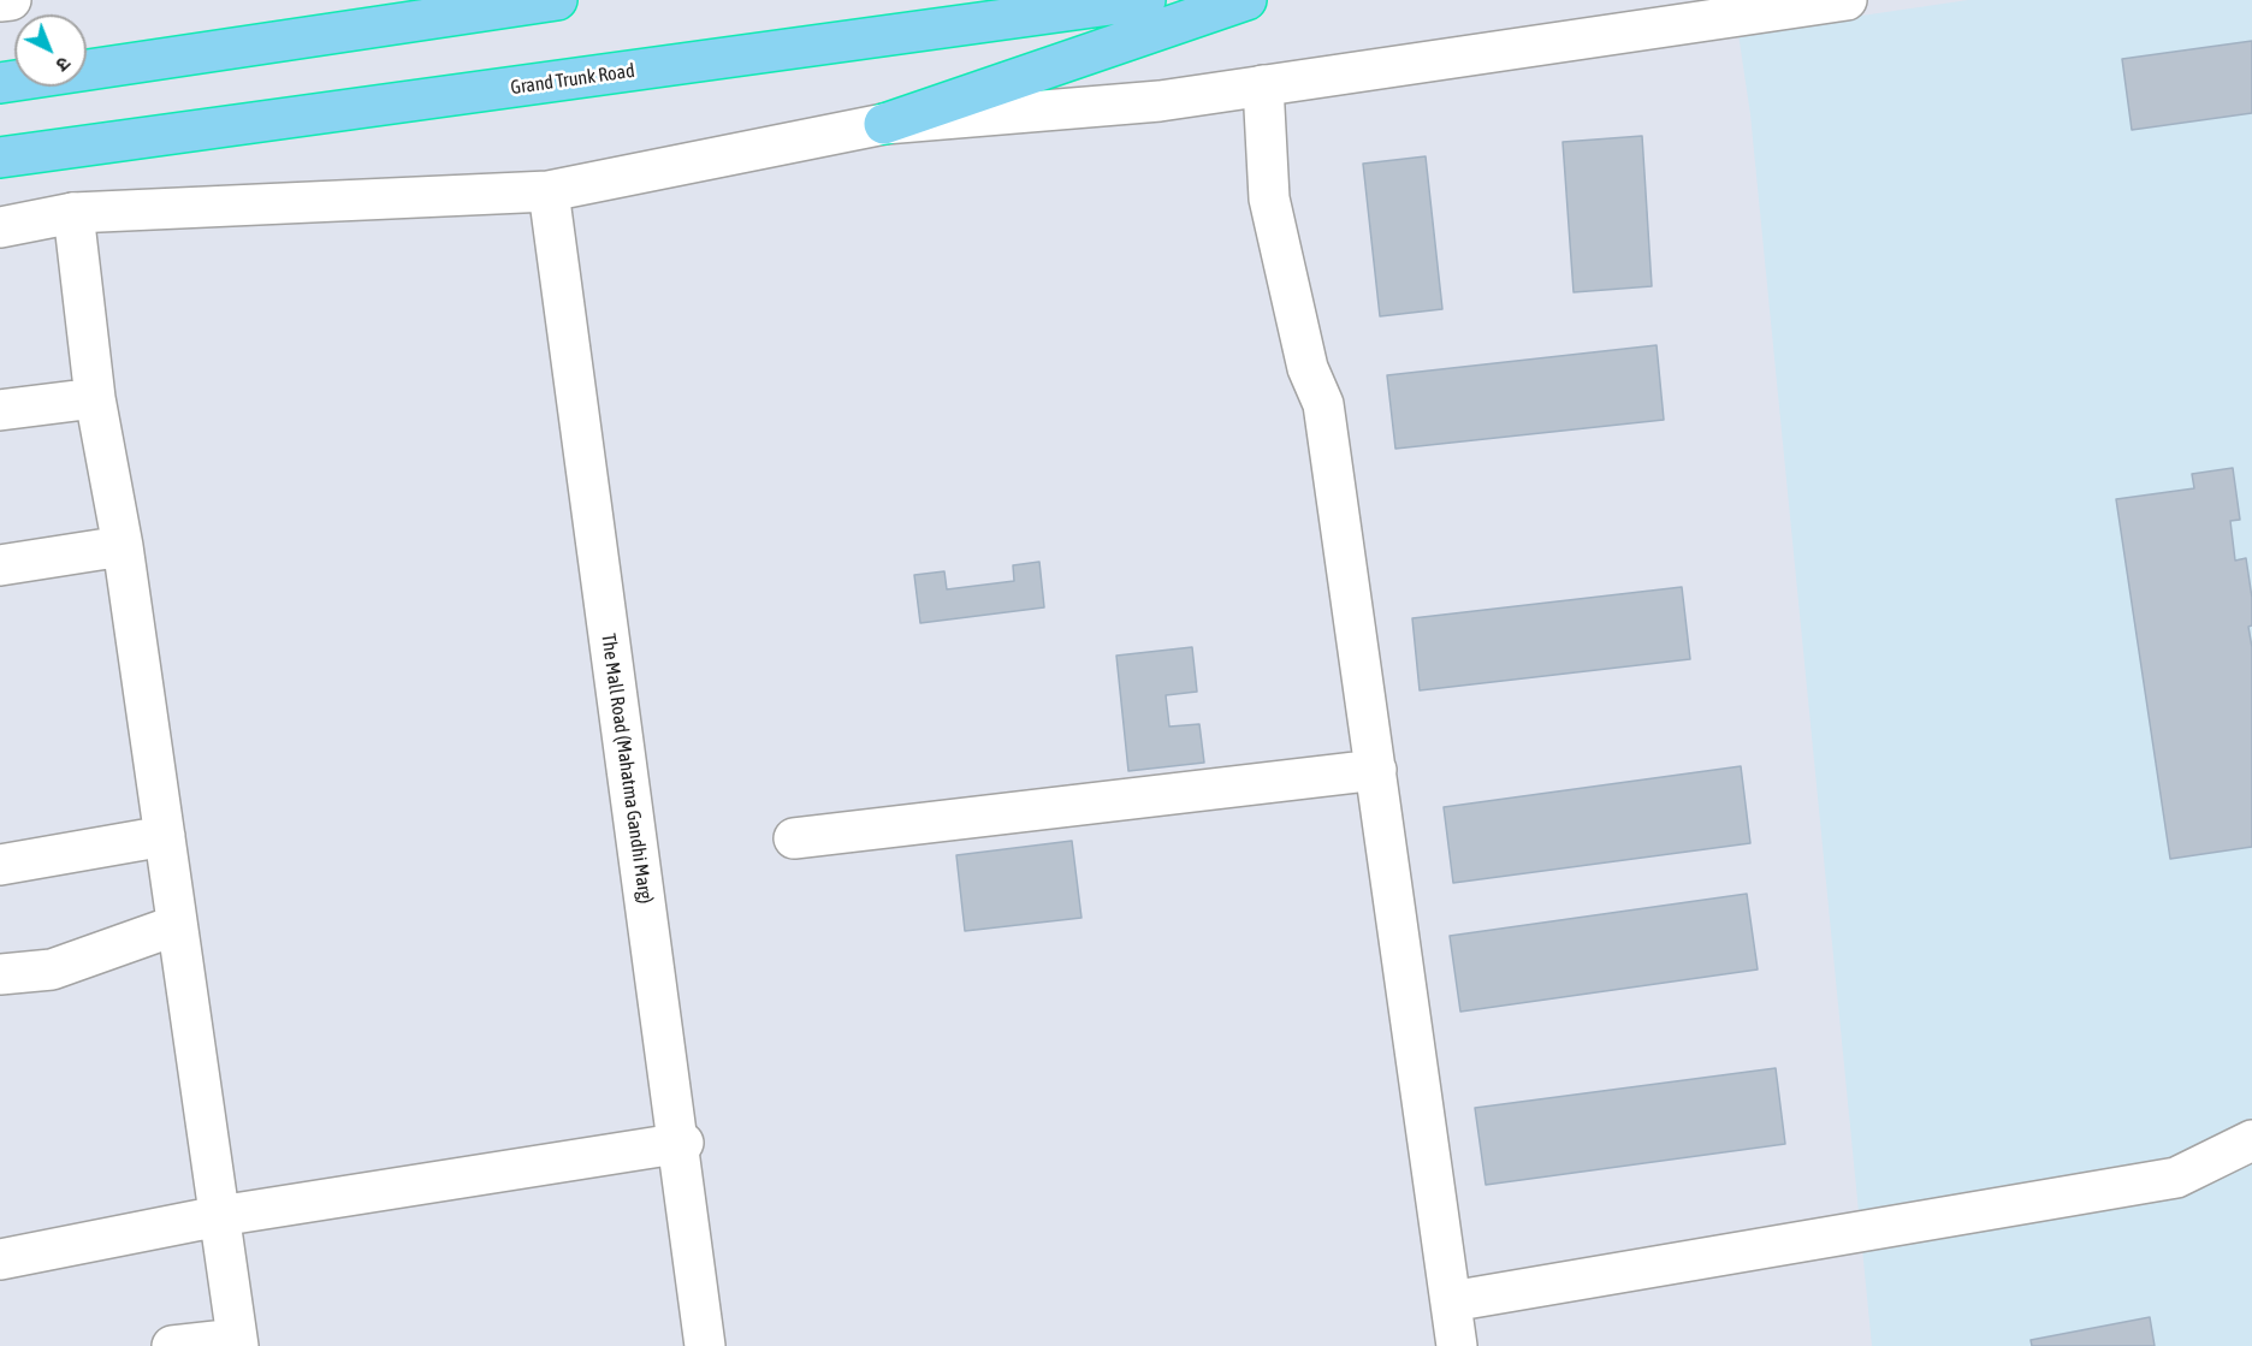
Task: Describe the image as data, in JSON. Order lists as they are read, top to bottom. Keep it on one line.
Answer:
{"streets":{"highway":["Grand Trunk Road"],"street":["The Mall Road (Mahatma Gandhi Marg)"]},"north":"bottom right"}
